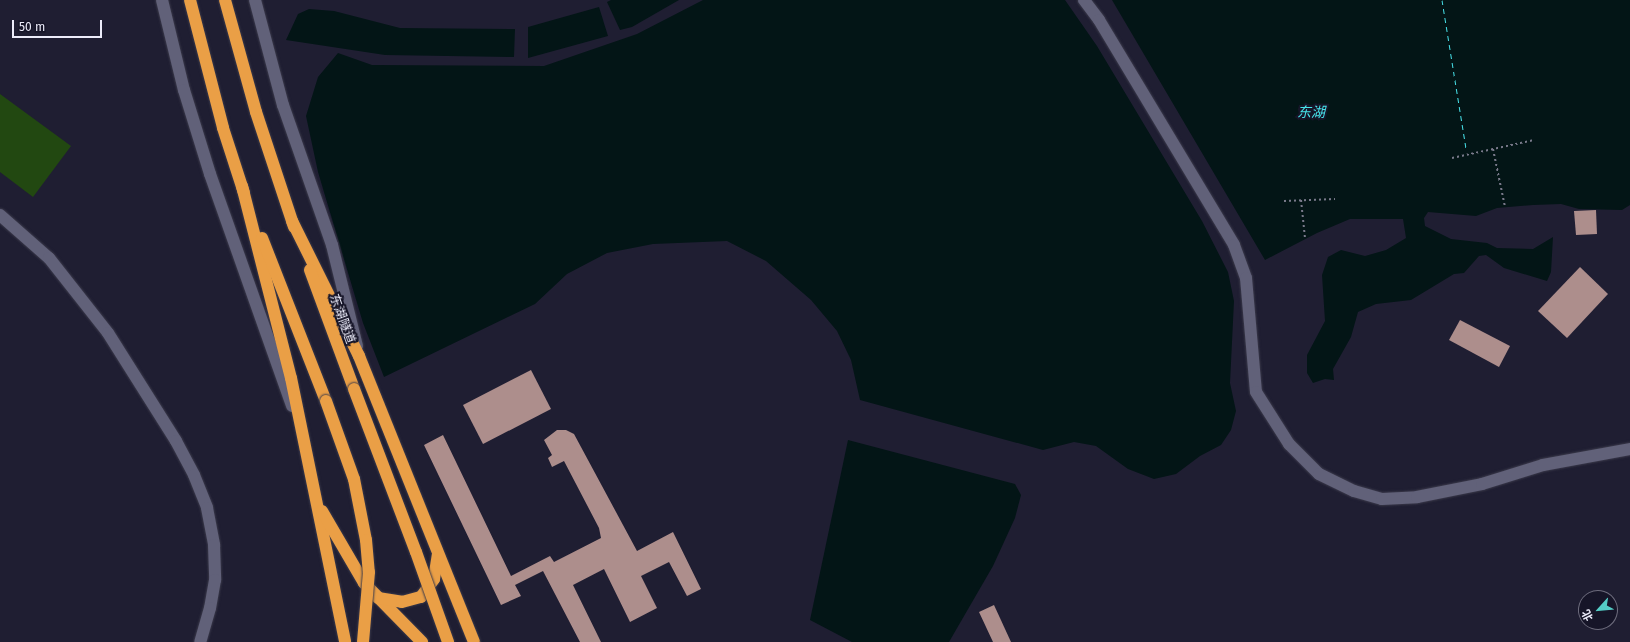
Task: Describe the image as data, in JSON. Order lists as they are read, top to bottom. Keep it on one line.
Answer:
{"streets":{"highway":["东湖隧道"]},"water":["东湖"],"scale_bar":"50 m","north":"bottom left"}
